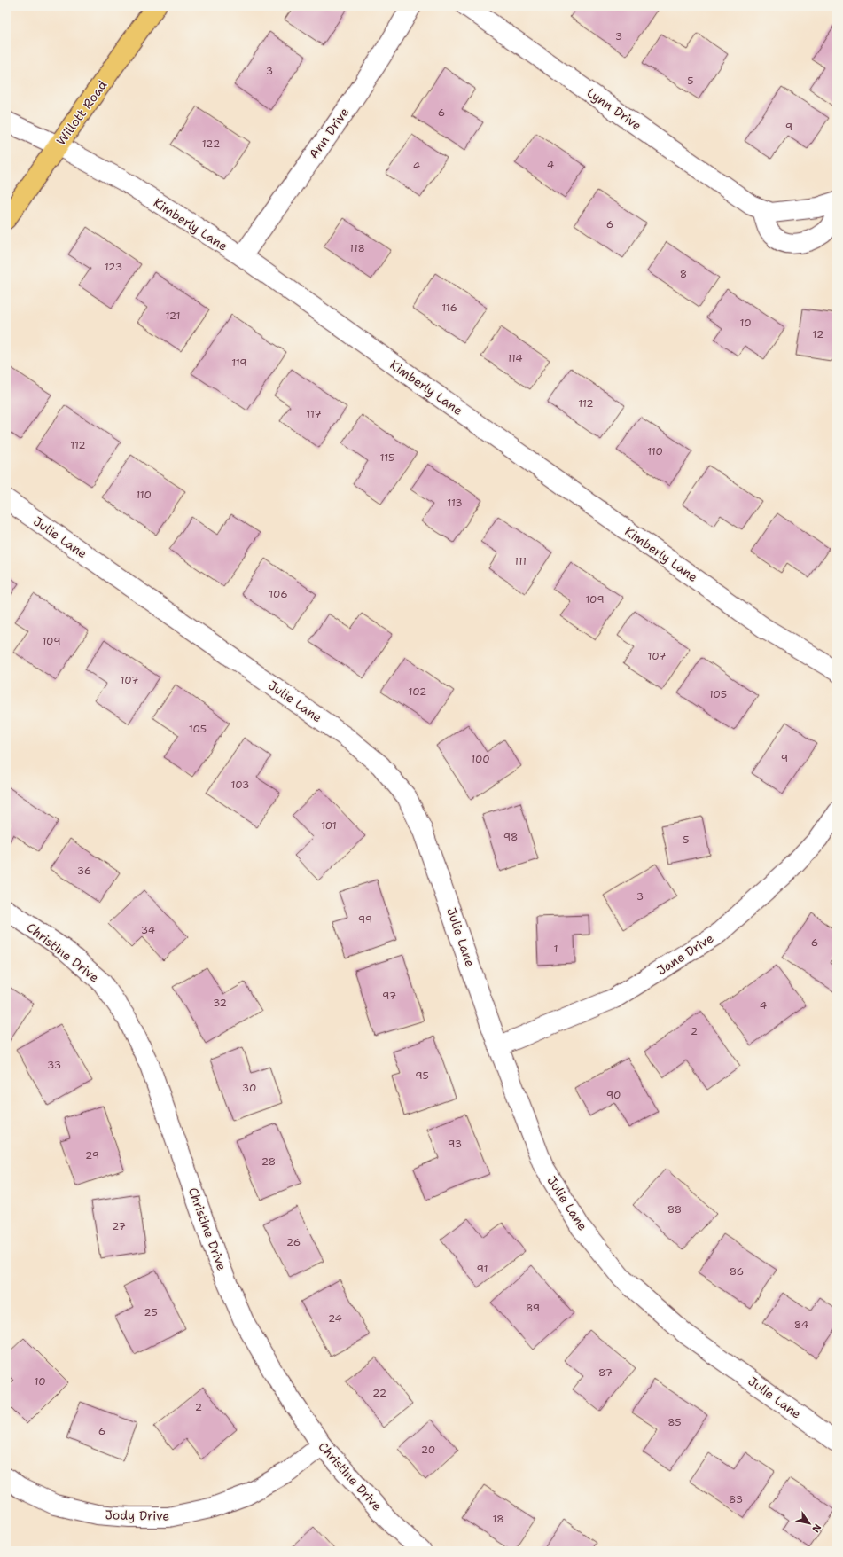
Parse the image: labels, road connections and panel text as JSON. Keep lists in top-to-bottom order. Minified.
{"streets":{"main road":["Willott Road"],"street":["Lynn Drive","Ann Drive","Kimberly Lane","Julie Lane","Christine Drive","Jane Drive","Jody Drive"]},"crossings":[["Willott Road","Kimberly Lane"],["Ann Drive","Kimberly Lane"],["Julie Lane","Jane Drive"],["Christine Drive","Jody Drive"]],"house_numbers":["3","3","5","6","9","122","4","4","6","118","123","8","116","121","10","12","114","119","112","117","112","110","115","110","113","111","106","109","109","107","107","102","105","105","9","100","103","101","98","5","36","3","99","34","6","1","97","32","4","2","33","95","30","90","93","29","28","88","27","26","91","86","89","25","24","84","87","10","22","2","85","6","20","83","18"],"north":"bottom right"}
